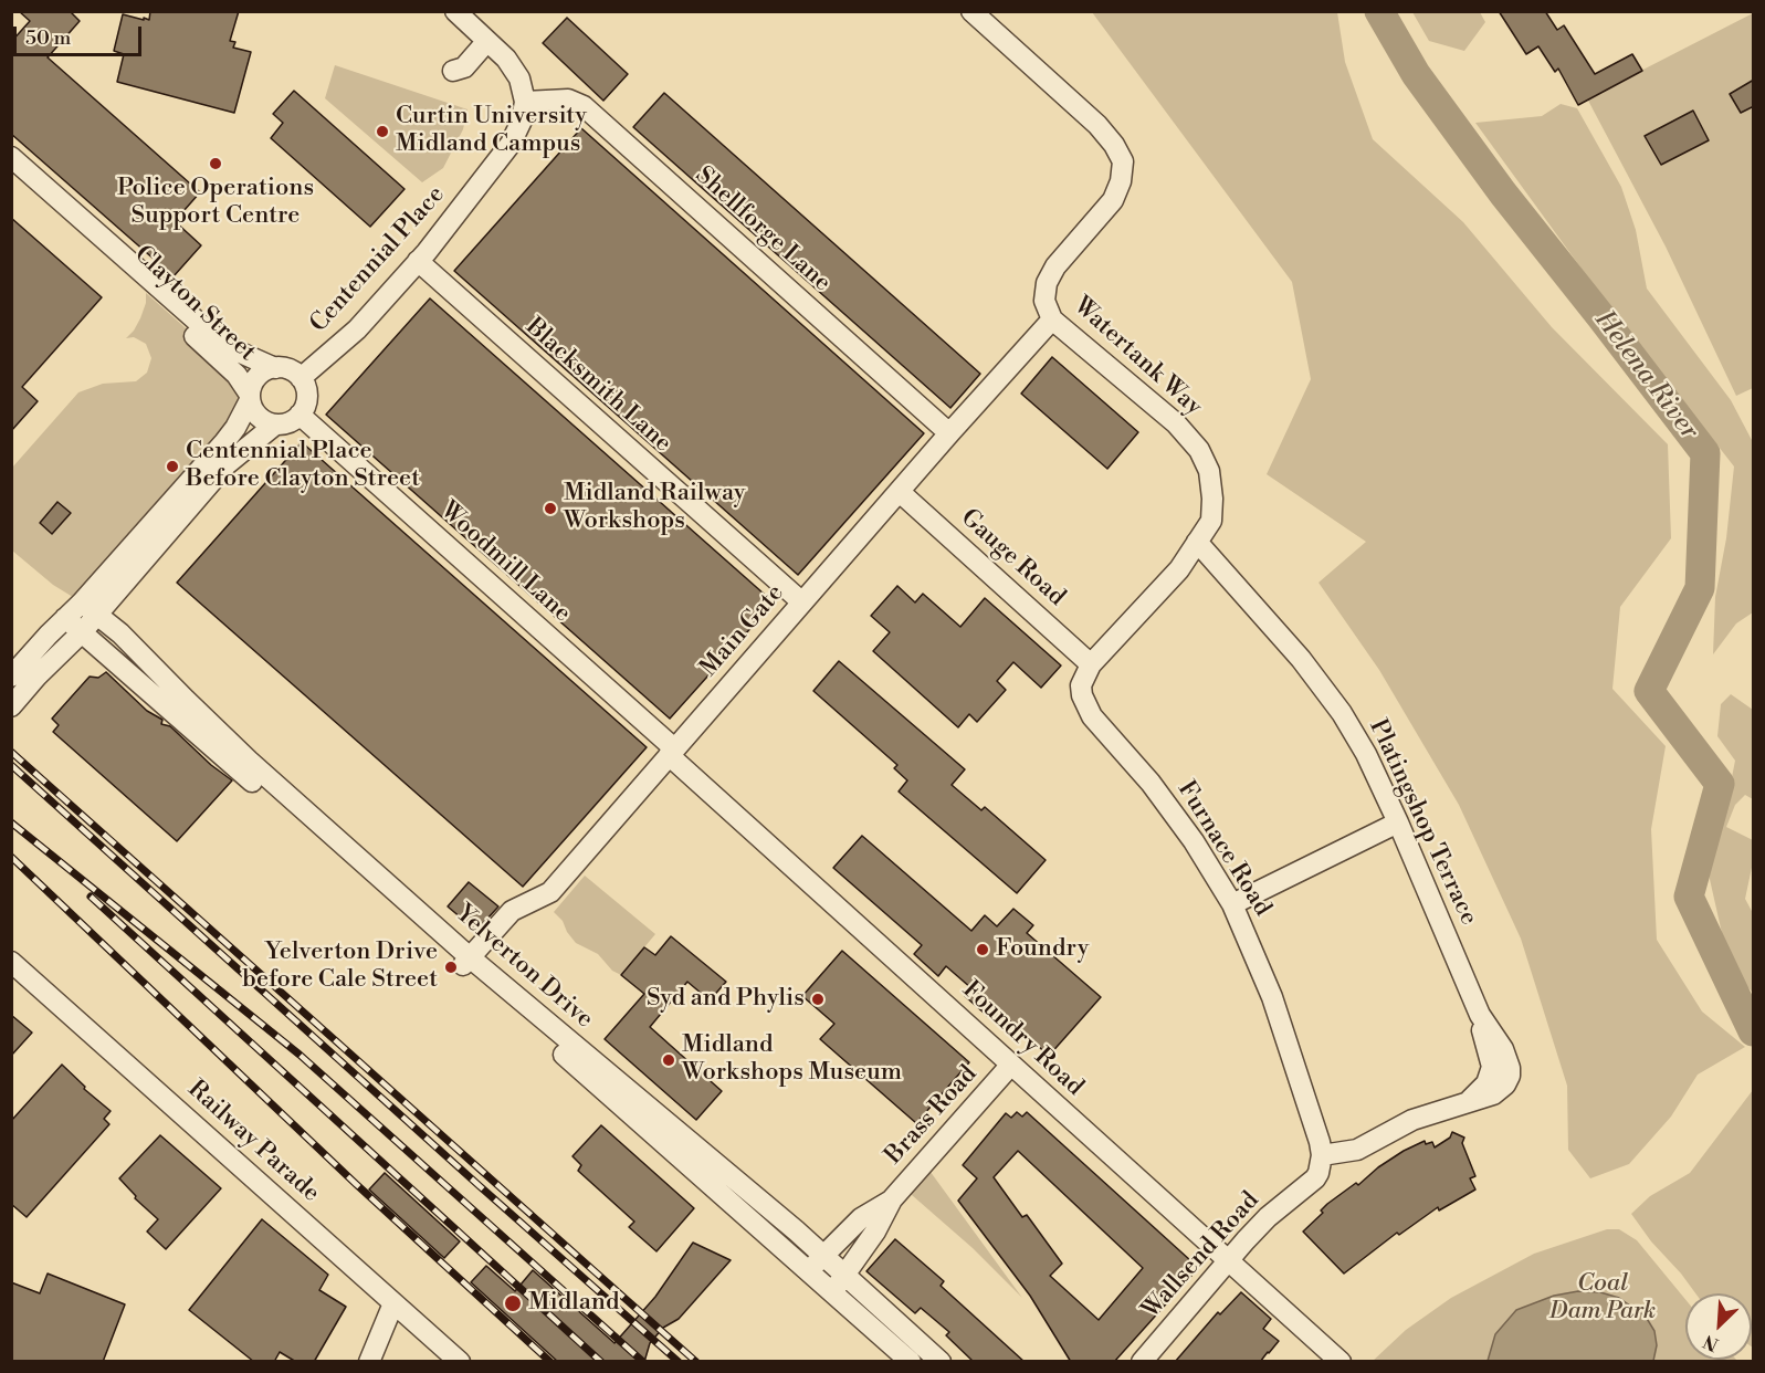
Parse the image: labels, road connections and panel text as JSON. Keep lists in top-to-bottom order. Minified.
{"streets":{"street":["Shellforge Lane","Centennial Place","Clayton Street","Watertank Way","Blacksmith Lane","Gauge Road","Woodmill Lane","Main Gate","Platingshop Terrace","Furnace Road","Yelverton Drive","Foundry Road","Brass Road","Railway Parade","Wallsend Road"]},"crossings":[["Shellforge Lane","Centennial Place"],["Shellforge Lane","Main Gate"],["Centennial Place","Clayton Street"],["Centennial Place","Blacksmith Lane"],["Centennial Place","Woodmill Lane"],["Clayton Street","Woodmill Lane"],["Watertank Way","Gauge Road"],["Watertank Way","Main Gate"],["Watertank Way","Platingshop Terrace"],["Watertank Way","Furnace Road"],["Blacksmith Lane","Main Gate"],["Gauge Road","Main Gate"],["Gauge Road","Furnace Road"],["Woodmill Lane","Main Gate"],["Woodmill Lane","Foundry Road"],["Main Gate","Yelverton Drive"],["Main Gate","Foundry Road"],["Platingshop Terrace","Furnace Road"],["Platingshop Terrace","Wallsend Road"],["Furnace Road","Wallsend Road"],["Yelverton Drive","Brass Road"],["Foundry Road","Brass Road"],["Foundry Road","Wallsend Road"]],"water":["Helena River"],"parks":["Coal Dam Park"],"places":["Curtin University Midland Campus","Police Operations Support Centre","Centennial Place Before Clayton Street","Midland Railway Workshops","Foundry","Yelverton Drive before Cale Street","Syd and Phylis","Midland Workshops Museum","Midland"],"scale_bar":"50 m","north":"bottom left"}
